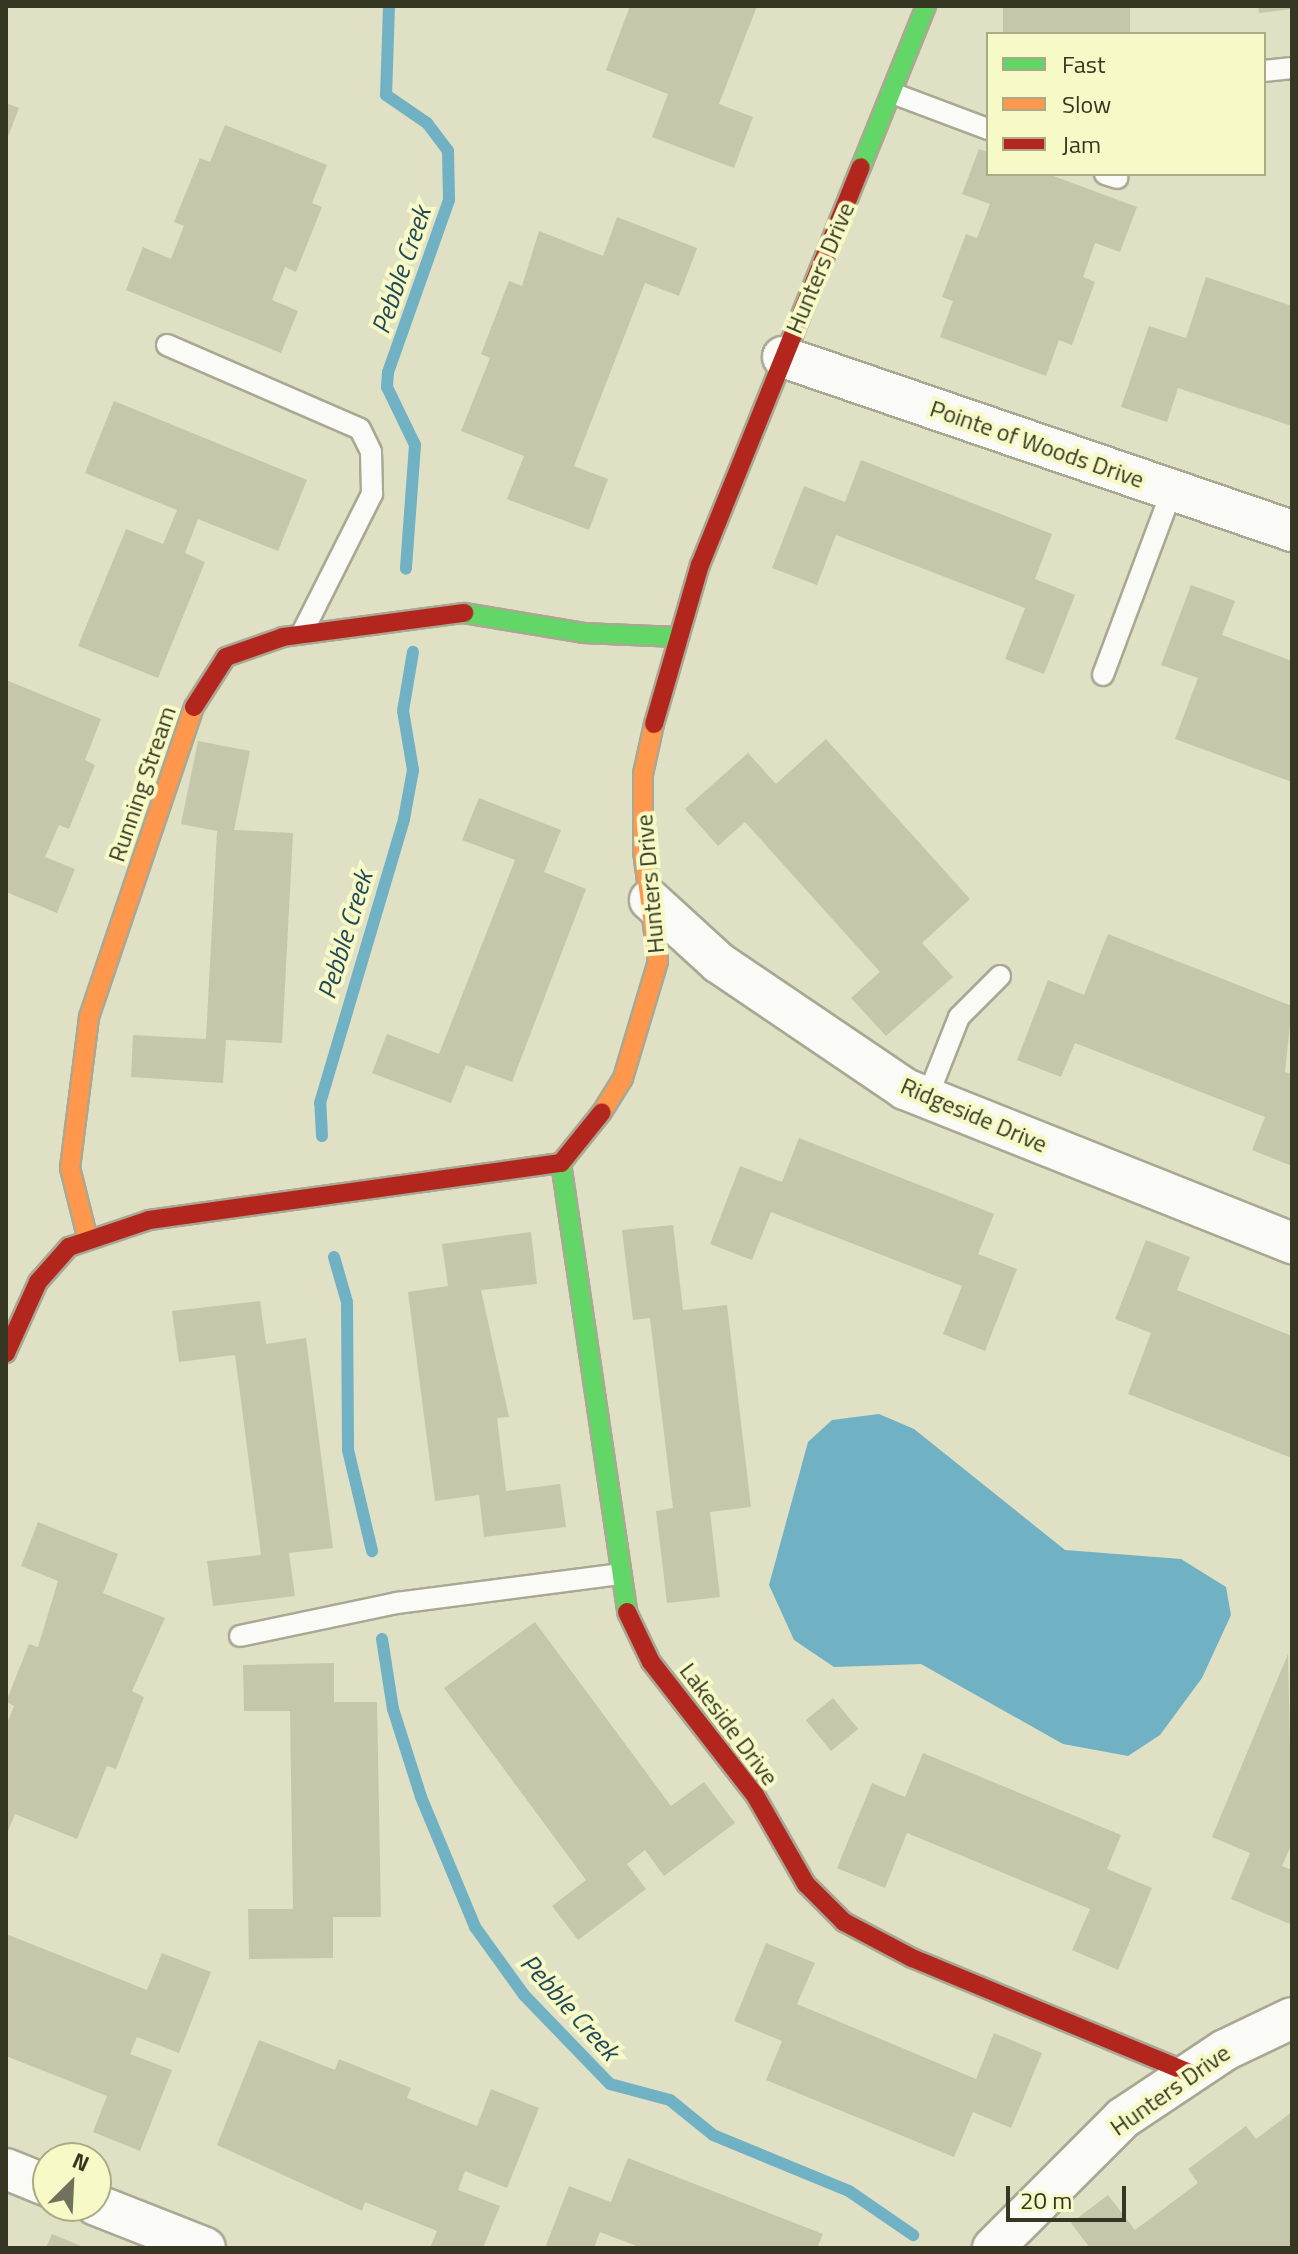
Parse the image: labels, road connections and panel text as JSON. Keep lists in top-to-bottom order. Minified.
{"streets":{"street":["Hunters Drive","Pointe of Woods Drive","Running Stream","Ridgeside Drive","Lakeside Drive"]},"crossings":[["Hunters Drive","Pointe of Woods Drive"],["Hunters Drive","Running Stream"],["Hunters Drive","Ridgeside Drive"],["Hunters Drive","Lakeside Drive"]],"water":["Pebble Creek"],"legend":["Fast","Slow","Jam"],"scale_bar":"20 m","north":"top right"}
